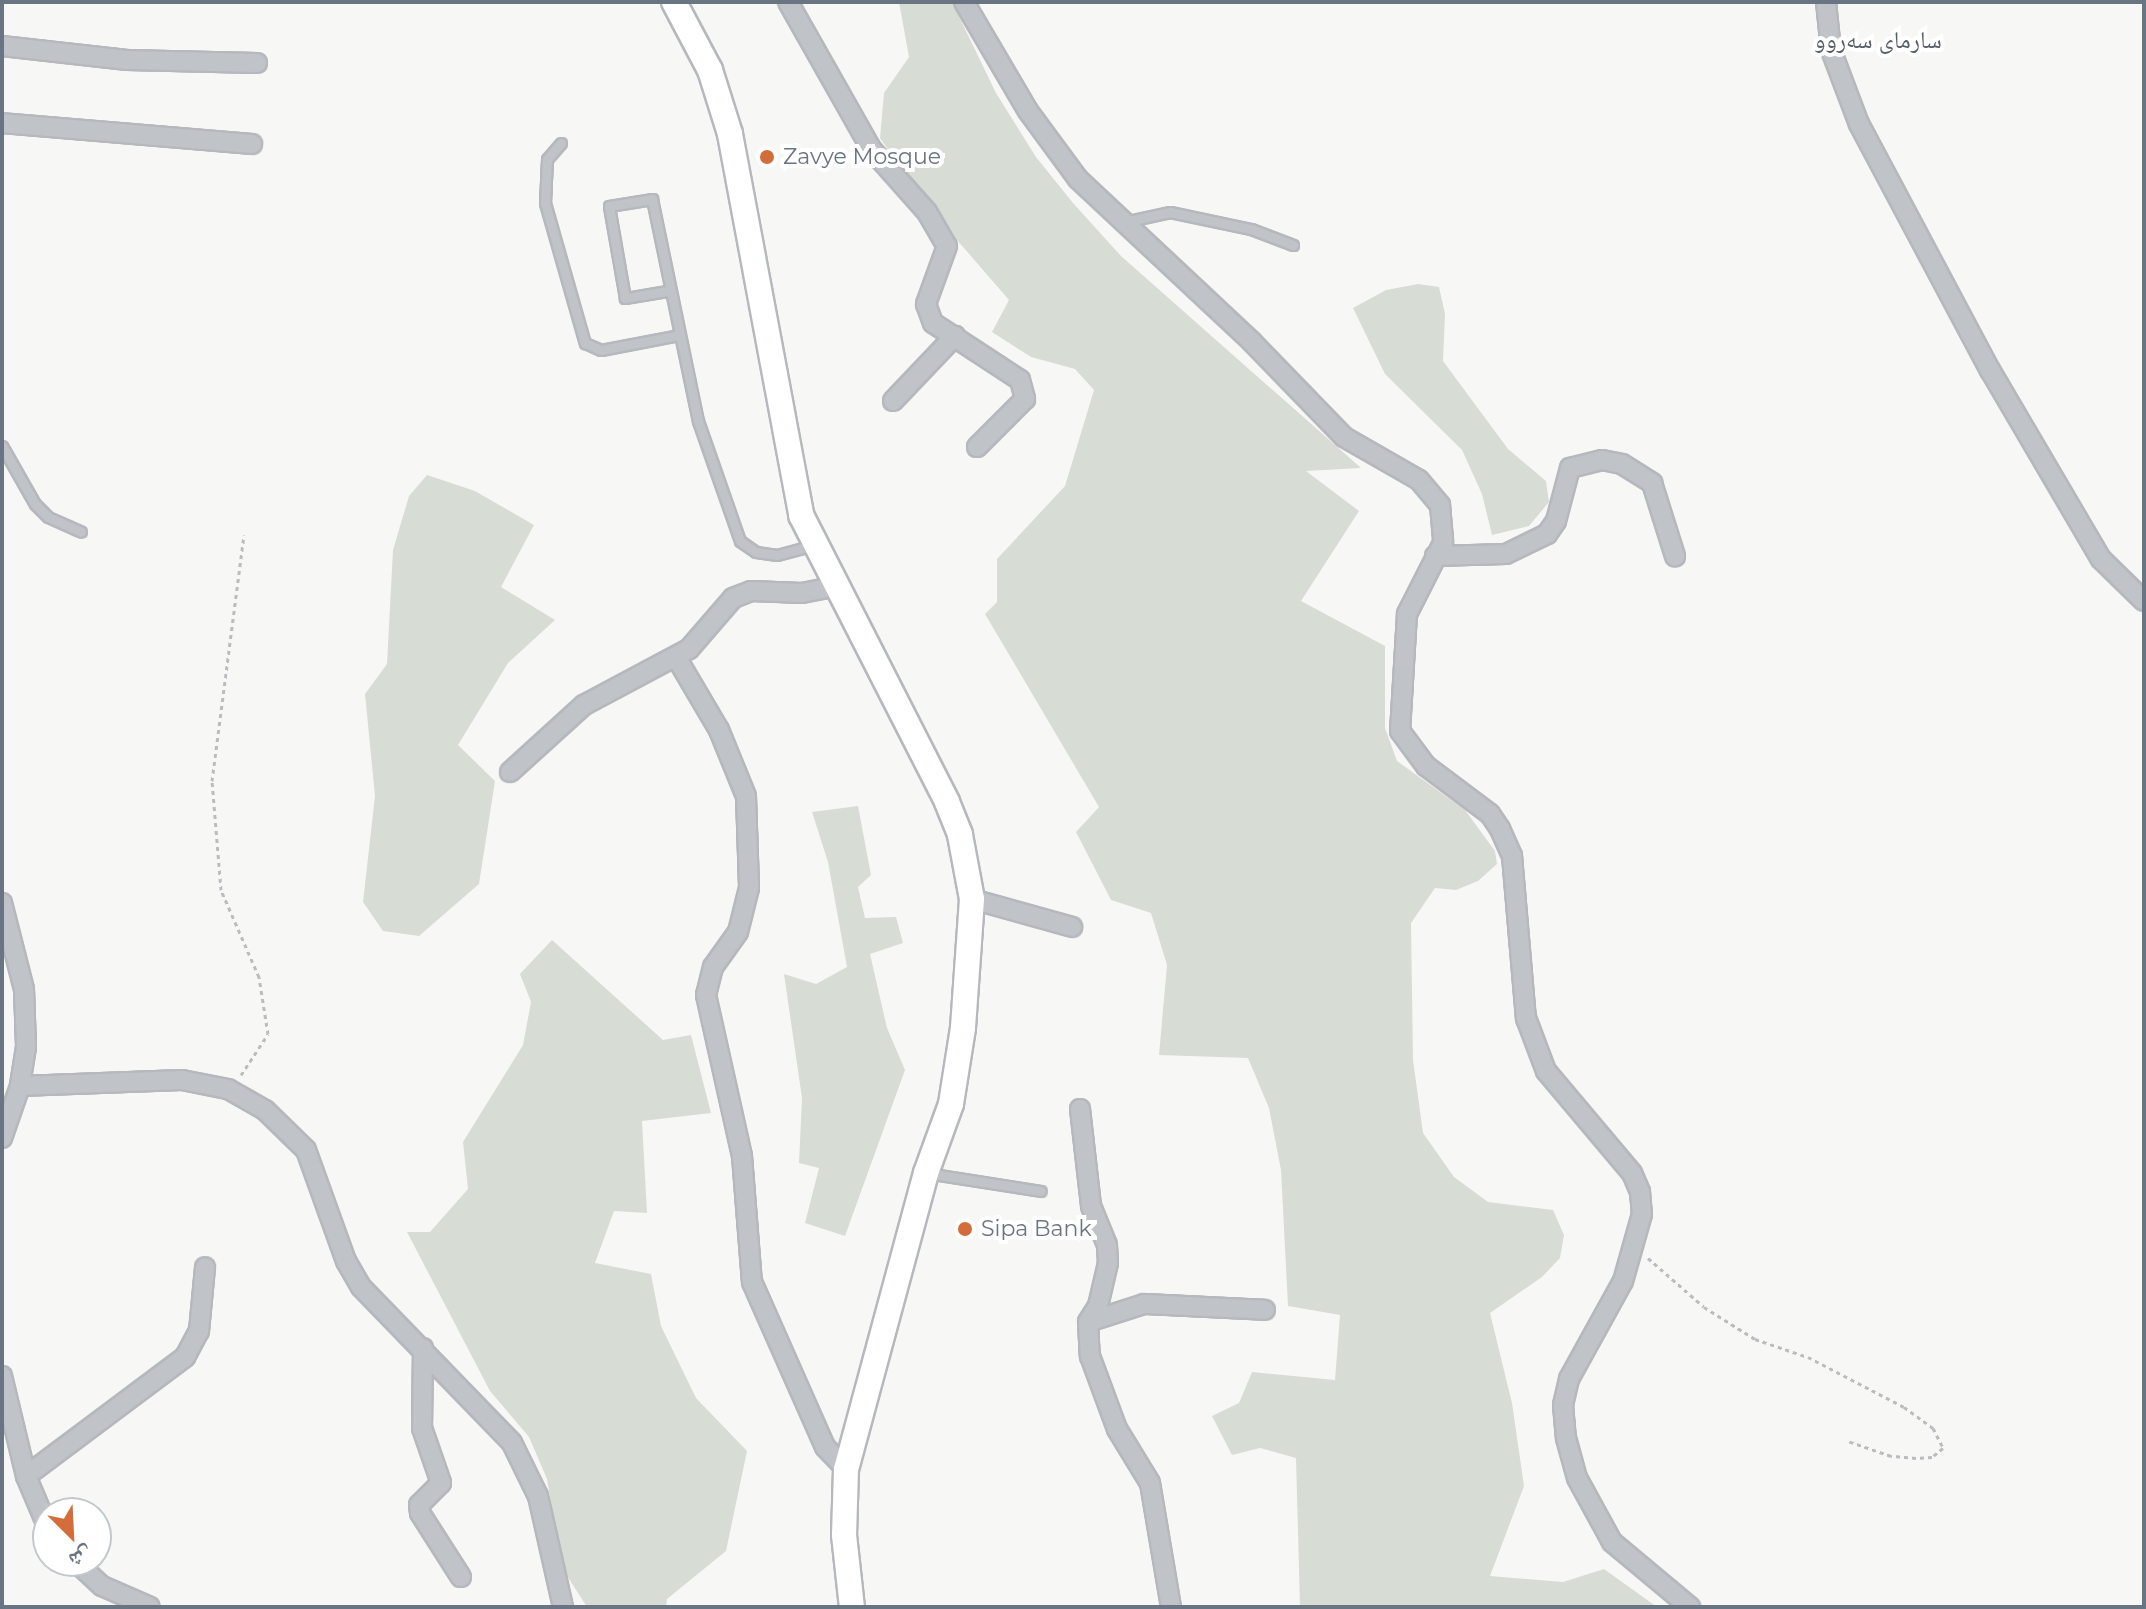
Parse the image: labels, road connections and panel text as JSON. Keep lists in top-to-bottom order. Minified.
{"districts":["سارمای سەروو"],"places":["Zavye Mosque","Sipa Bank"],"north":"bottom right"}
